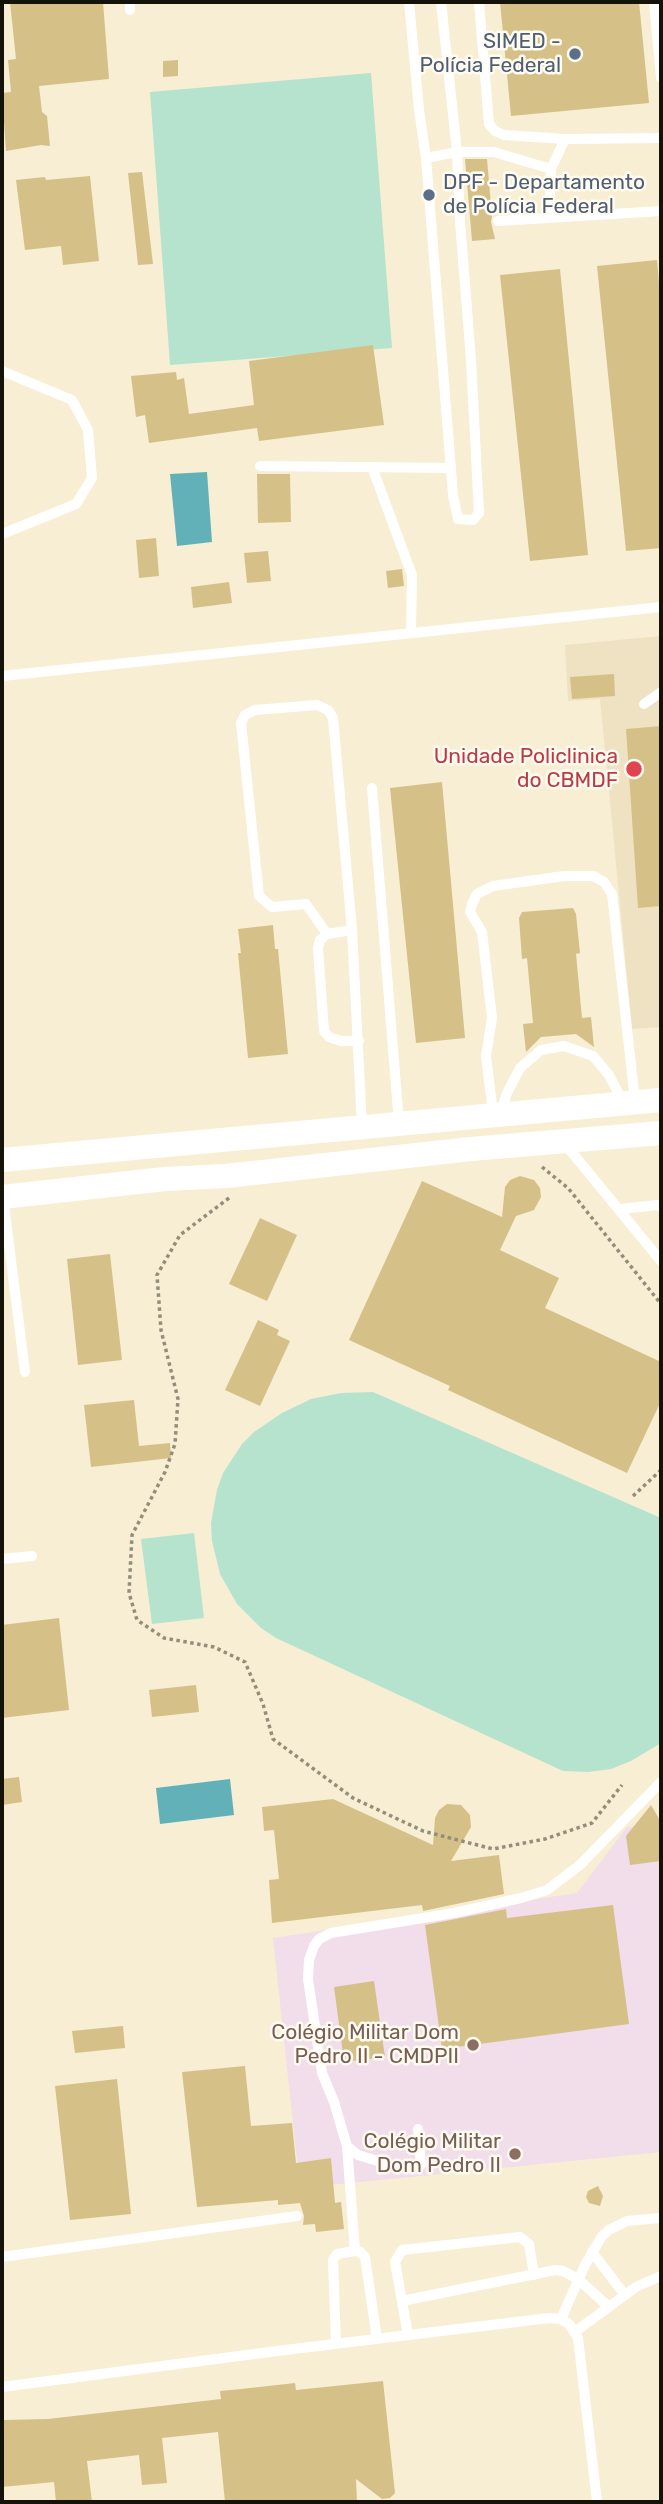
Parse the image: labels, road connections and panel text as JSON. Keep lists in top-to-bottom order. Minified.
{"places":["SIMED - Polícia Federal","DPF - Departamento de Polícia Federal","Unidade Policlinica do CBMDF","Colégio Militar Dom Pedro II - CMDPII","Colégio Militar Dom Pedro II"]}
